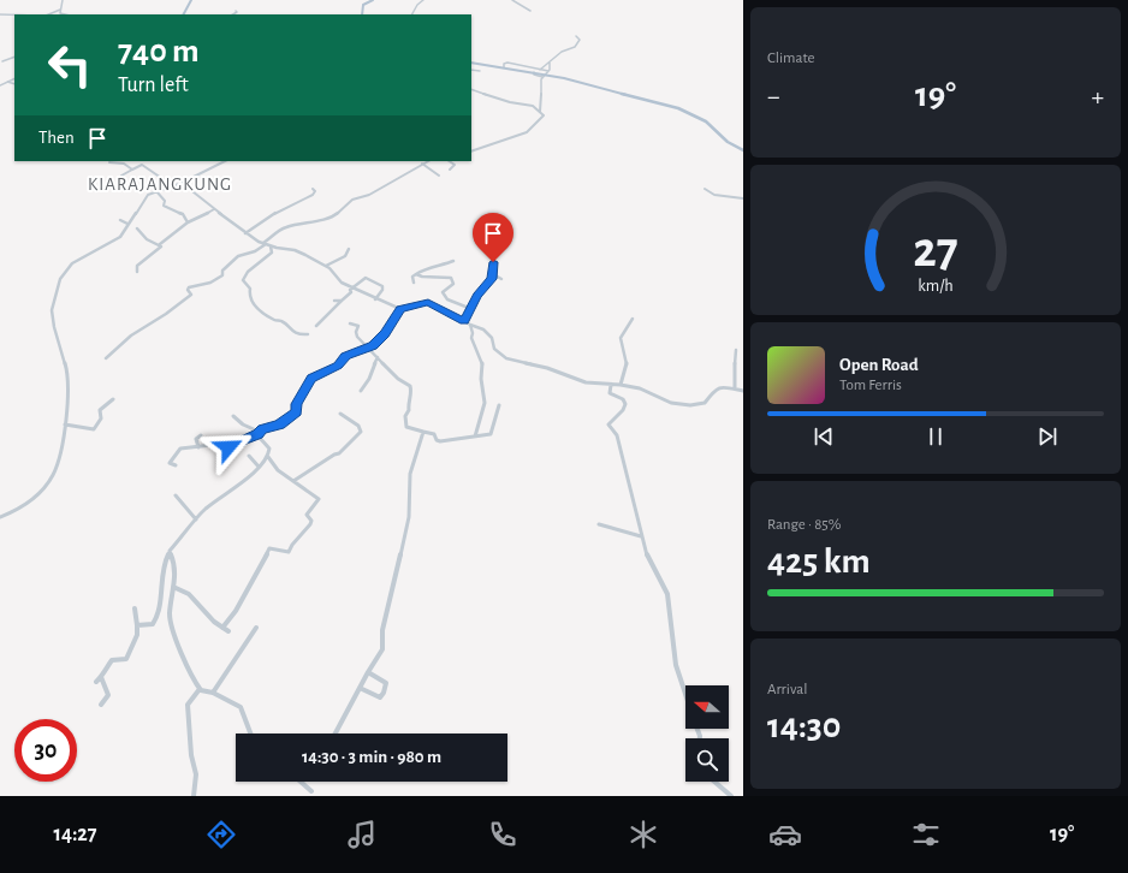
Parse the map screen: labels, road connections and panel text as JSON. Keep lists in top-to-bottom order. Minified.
{"districts":["KIARAJANGKUNG"],"north":"left","page":{"tile":["Climate",["Range · 85%","425 km"],["Arrival","14:30"]],"turn":["740 m","Turn left"],"heat":["−","19°","+"],"then":"Then","song":["Open Road","Tom Ferris"],"limit":"30","trip":"14:30 · 3 min · 980 m","tabs":["14:27","19°"],"gauge":["27","km/h"]}}
